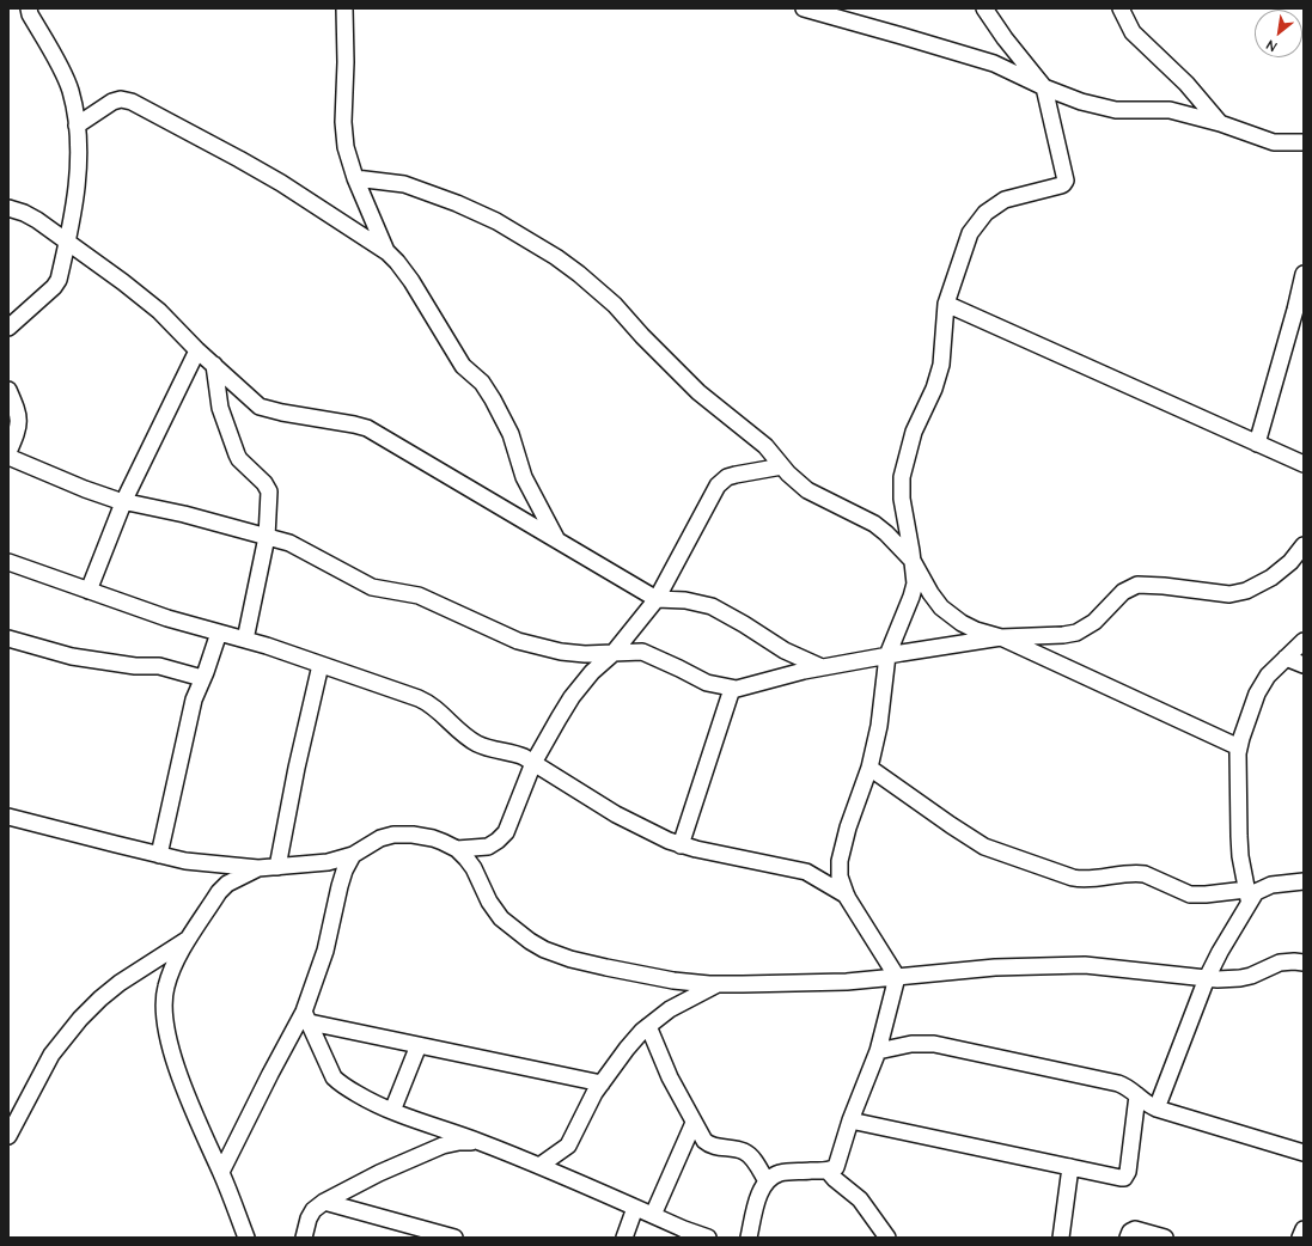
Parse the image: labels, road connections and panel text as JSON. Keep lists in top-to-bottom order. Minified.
{"north":"bottom left"}
